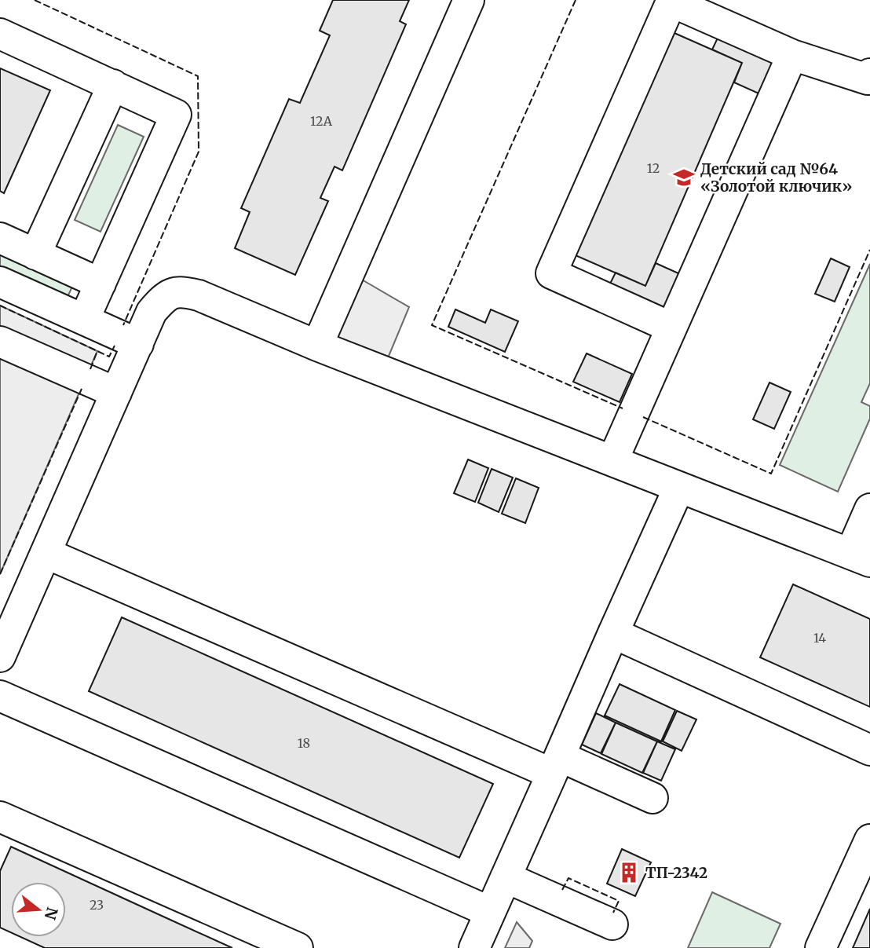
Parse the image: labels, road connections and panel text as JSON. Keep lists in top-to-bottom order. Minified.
{"places":{"school or university":["Детский сад №64 «Золотой ключик»"],"building":["ТП-2342"]},"house_numbers":["12А","12","14","18","23"],"north":"right"}
